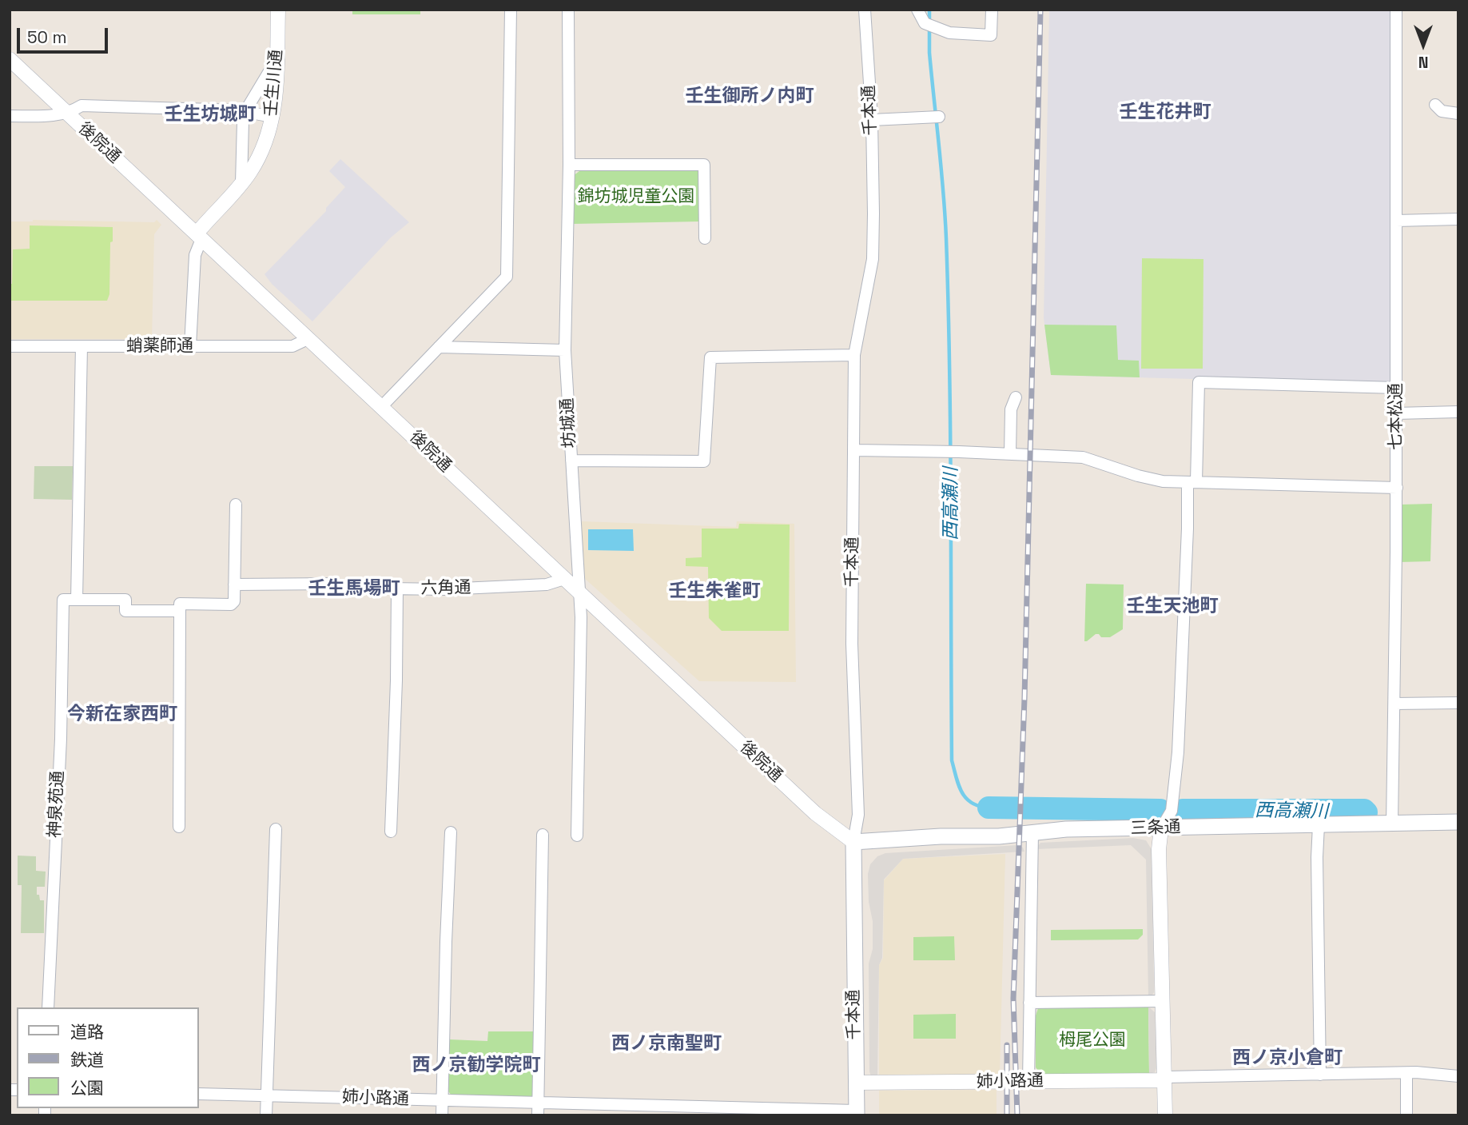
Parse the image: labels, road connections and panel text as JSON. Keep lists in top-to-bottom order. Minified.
{"streets":{"main road":["千本通","三条通"],"street":["壬生川通","後院通","蛸薬師通","七本松通","坊城通","六角通","神泉苑通","姉小路通"]},"crossings":[["壬生川通","後院通"],["千本通","後院通"],["千本通","三条通"],["千本通","姉小路通"],["後院通","蛸薬師通"],["後院通","坊城通"],["後院通","六角通"],["後院通","三条通"],["七本松通","三条通"]],"districts":["壬生御所ノ内町","壬生花井町","壬生坊城町","壬生馬場町","壬生朱雀町","壬生天池町","今新在家西町","西ノ京南聖町","西ノ京小倉町","西ノ京勧学院町"],"water":["西高瀬川"],"parks":["錦坊城児童公園","栂尾公園"],"legend":["道路","鉄道","公園"],"scale_bar":"50 m","north":"bottom"}
